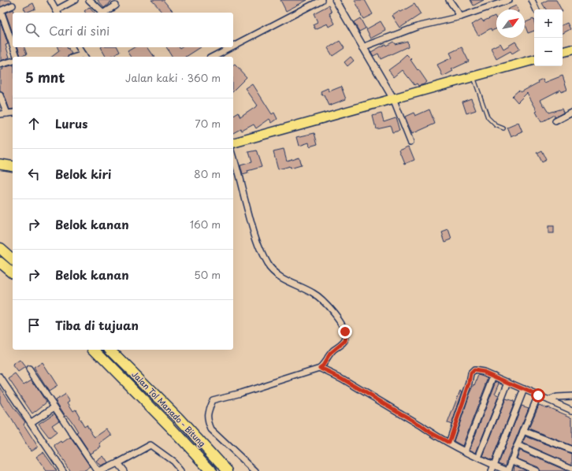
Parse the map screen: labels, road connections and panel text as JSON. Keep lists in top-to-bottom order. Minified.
{"streets":{"highway":["Jalan Tol Manado - Bitung"]},"north":"top right","page":{"map_buttons":["+","−"],"search":"Cari di sini","heading":["5 mnt","Jalan kaki · 360 m"],"list":[["Lurus","70 m"],["Belok kiri","80 m"],["Belok kanan","160 m"],["Belok kanan","50 m"],"Tiba di tujuan"]}}
